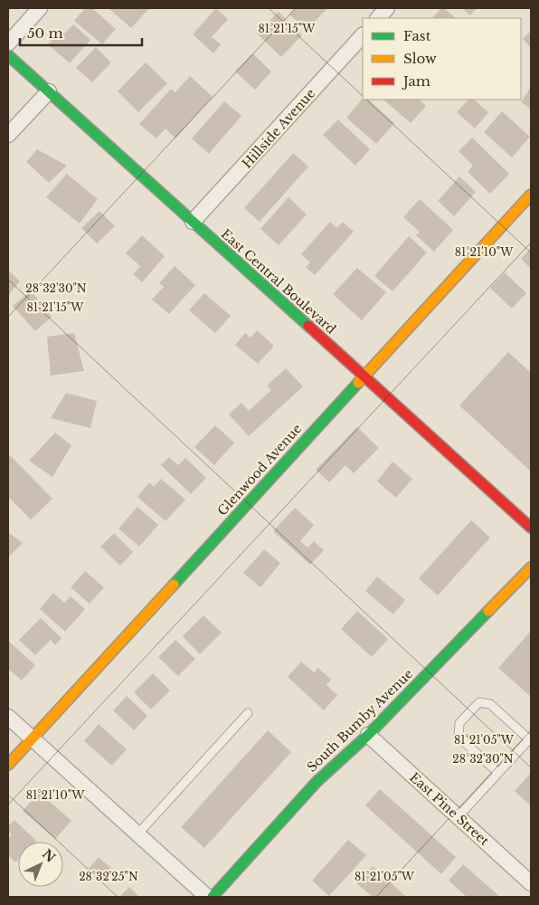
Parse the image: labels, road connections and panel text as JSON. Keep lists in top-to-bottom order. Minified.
{"streets":{"street":["Hillside Avenue","East Central Boulevard","Glenwood Avenue","South Bumby Avenue","East Pine Street"]},"crossings":[["Hillside Avenue","East Central Boulevard"],["East Central Boulevard","Glenwood Avenue"],["South Bumby Avenue","East Pine Street"]],"legend":["Fast","Slow","Jam"],"scale_bar":"50 m","north":"top right","coordinates":["81°21'15\"W","81°21'10\"W","28°32'30\"N","81°21'05\"W","28°32'25\"N"]}
